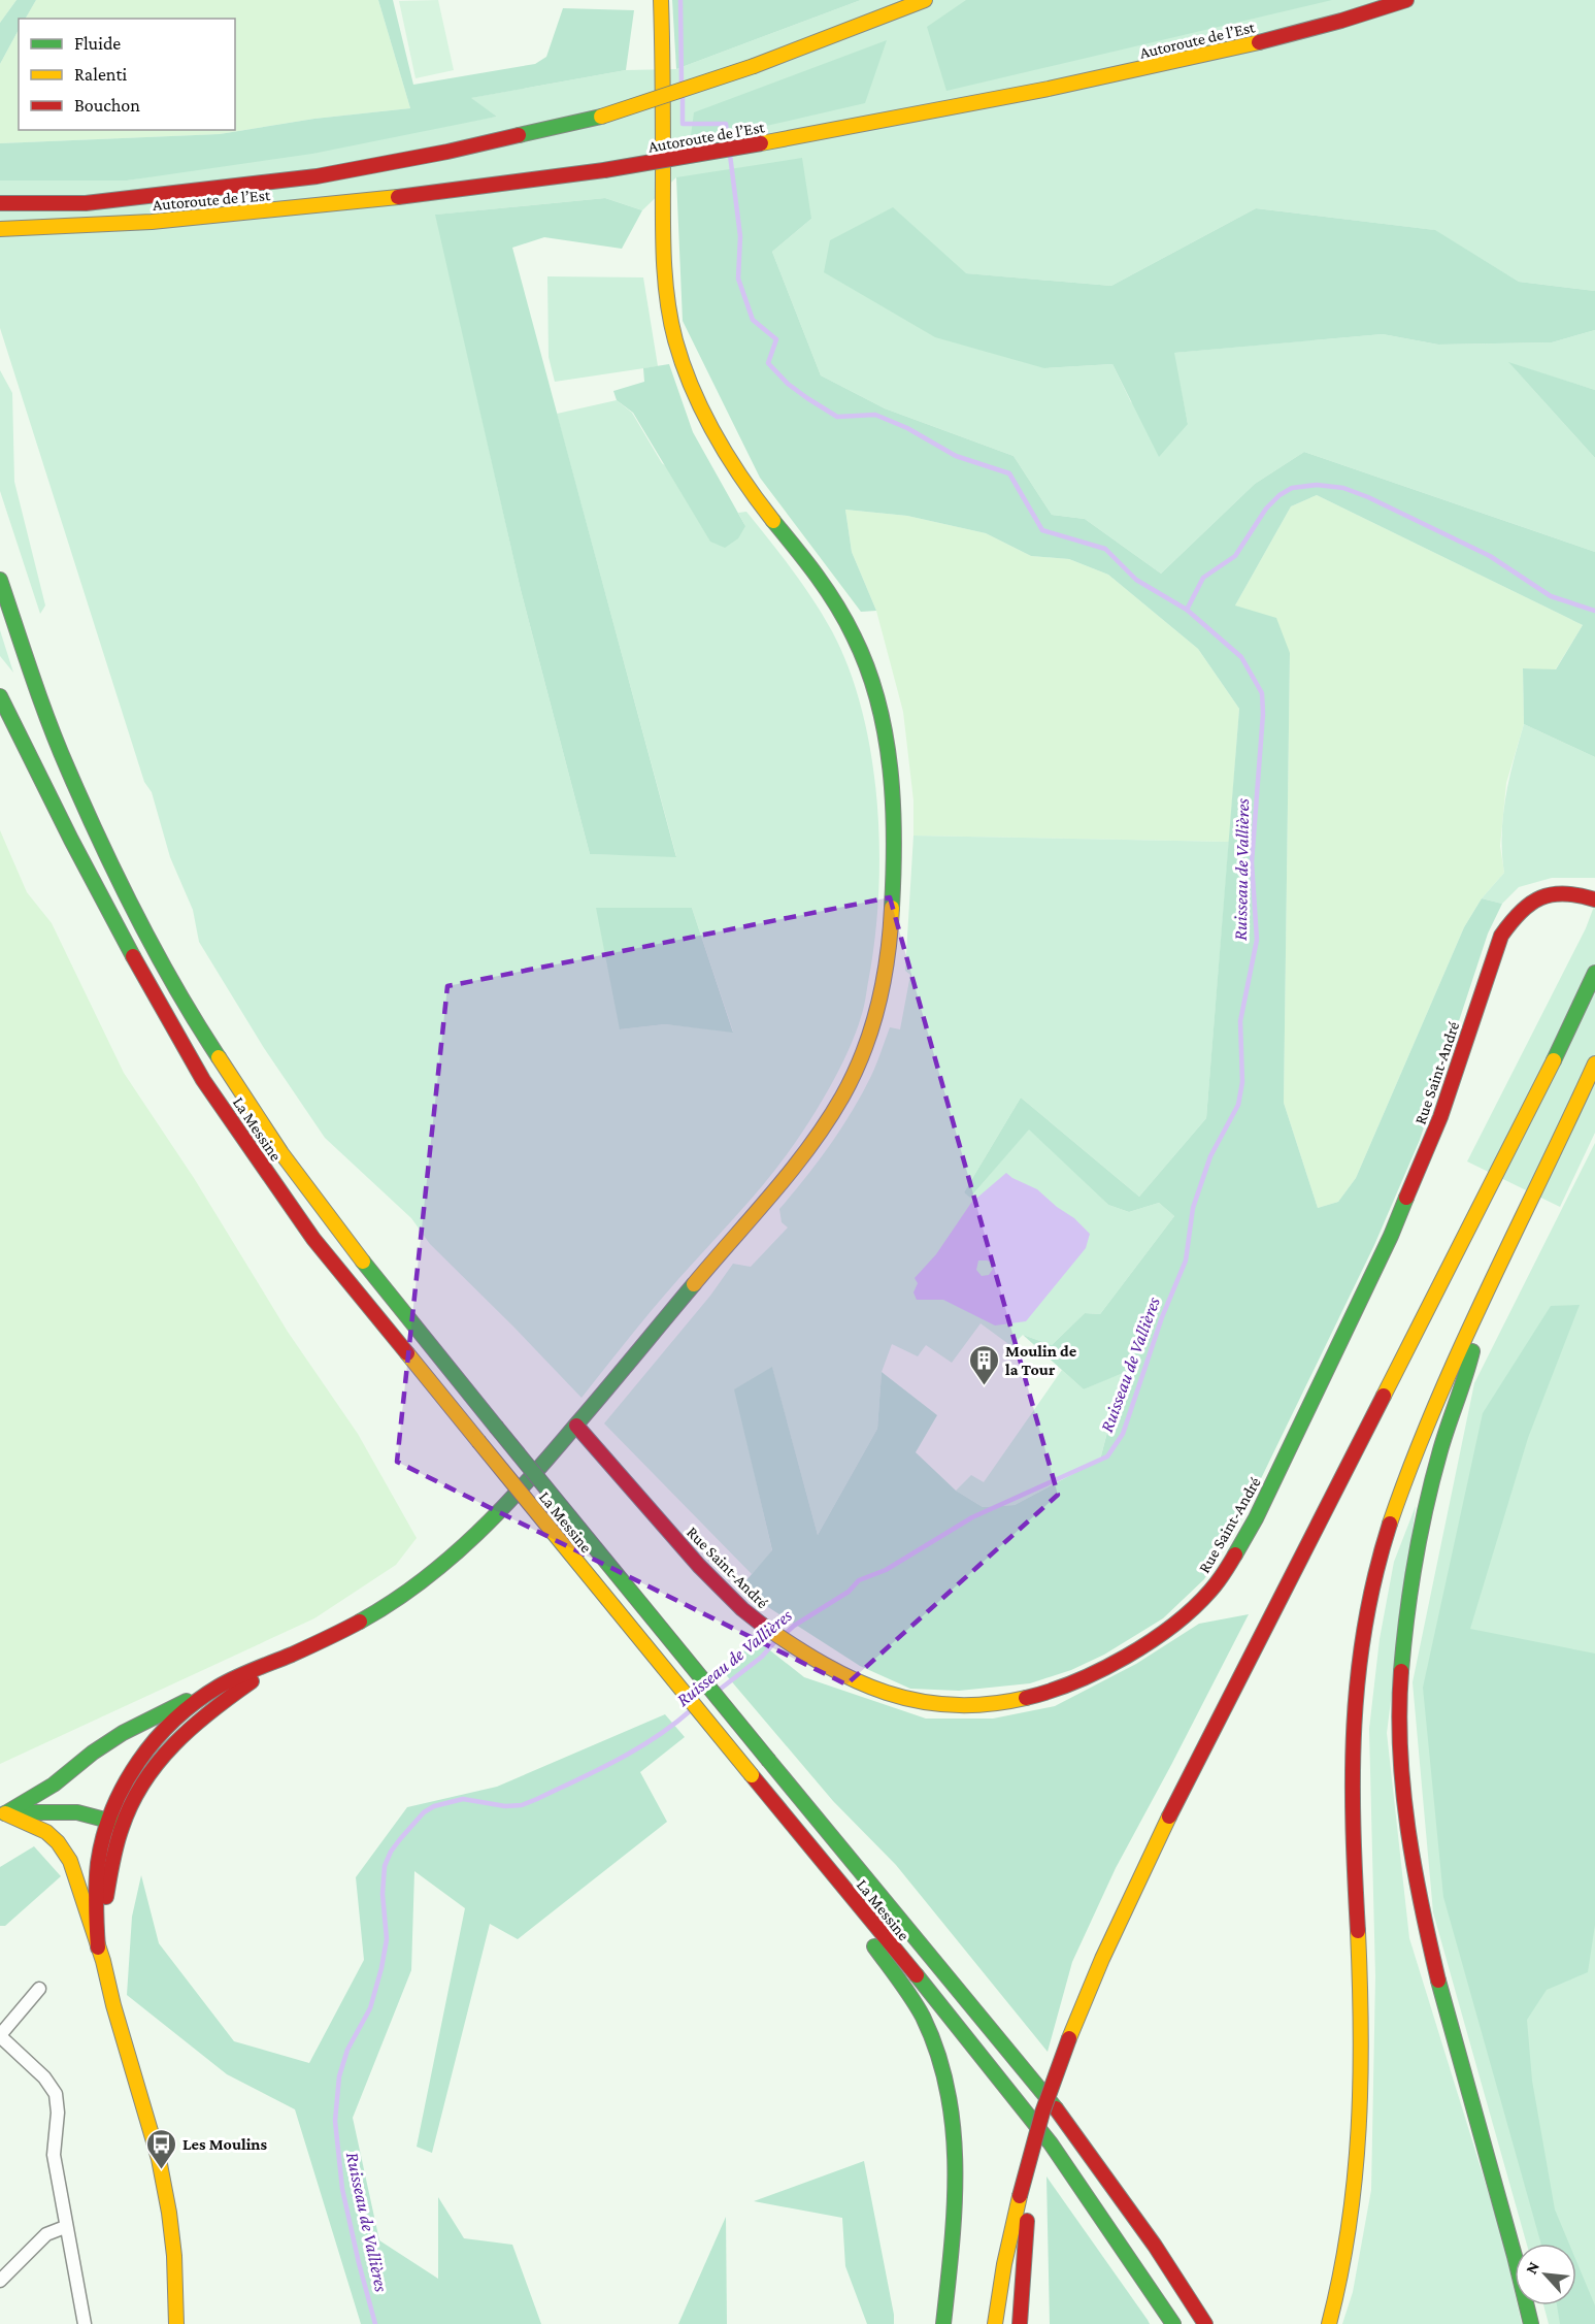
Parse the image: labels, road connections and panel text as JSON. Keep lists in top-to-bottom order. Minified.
{"streets":{"main road":["Autoroute de l’Est","Rue Saint-André","La Messine"]},"water":["Ruisseau de Vallières"],"places":{"building":["Moulin de la Tour"],"bus stop":["Les Moulins"]},"legend":["Fluide","Ralenti","Bouchon"],"north":"top left"}
